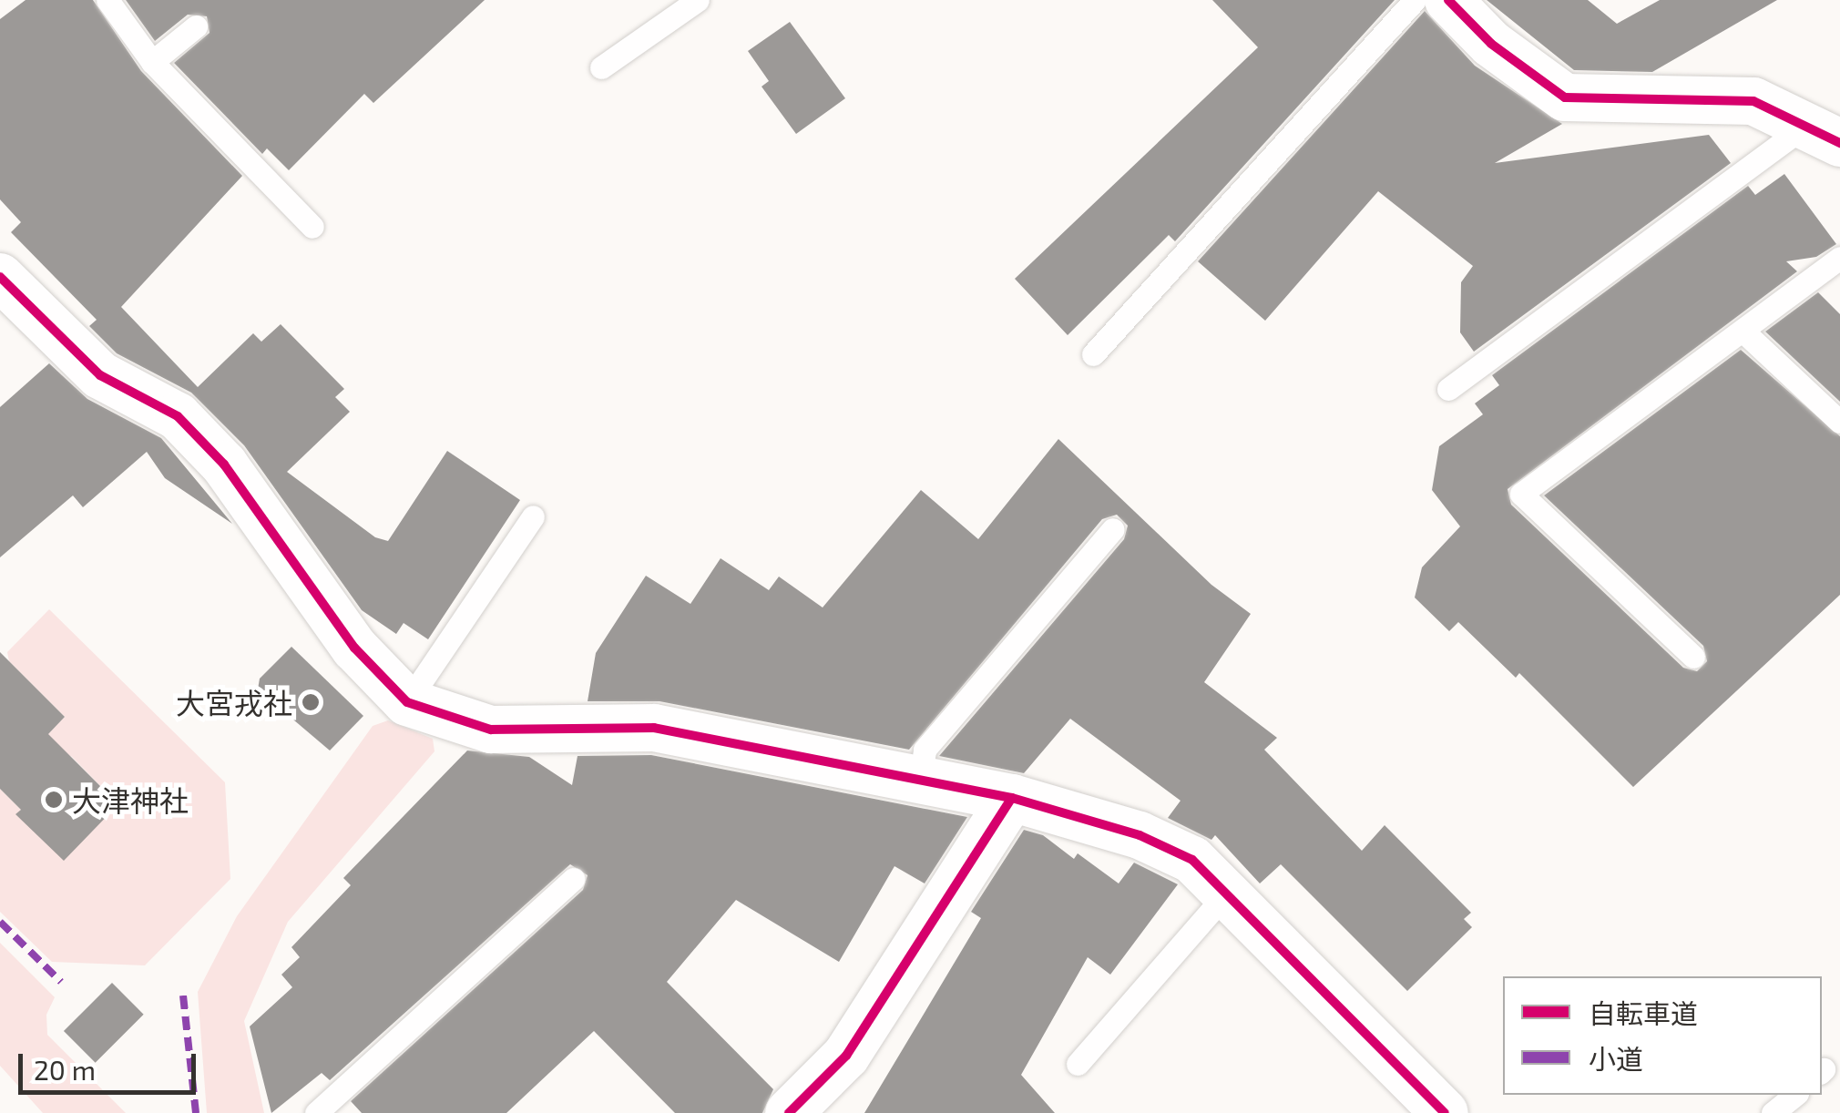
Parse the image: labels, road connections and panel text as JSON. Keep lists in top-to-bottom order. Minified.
{"places":["大宮戎社","大津神社"],"legend":["自転車道","小道"],"scale_bar":"20 m"}
